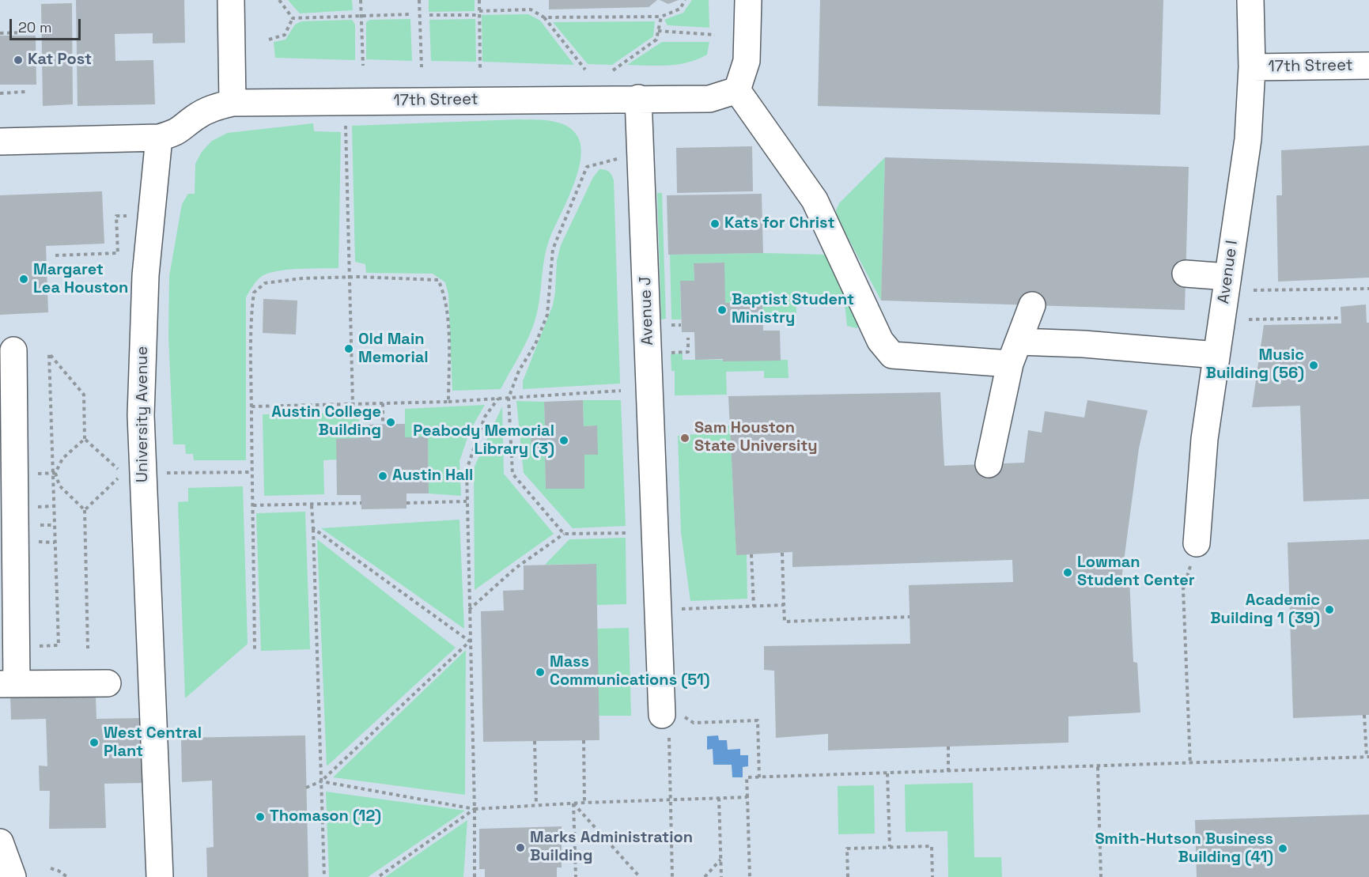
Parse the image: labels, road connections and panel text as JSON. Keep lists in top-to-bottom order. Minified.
{"streets":{"street":["17th Street","Avenue I","Avenue J","University Avenue"]},"crossings":[["17th Street","Avenue I"],["17th Street","Avenue J"]],"places":["Kat Post","Kats for Christ","Margaret Lea Houston","Baptist Student Ministry","Old Main Memorial","Music Building (56)","Austin College Building","Sam Houston State University","Peabody Memorial Library (3)","Austin Hall","Lowman Student Center","Academic Building 1 (39)","Mass Communications (51)","West Central Plant","Thomason (12)","Marks Administration Building","Smith-Hutson Business Building (41)"],"scale_bar":"20 m"}
